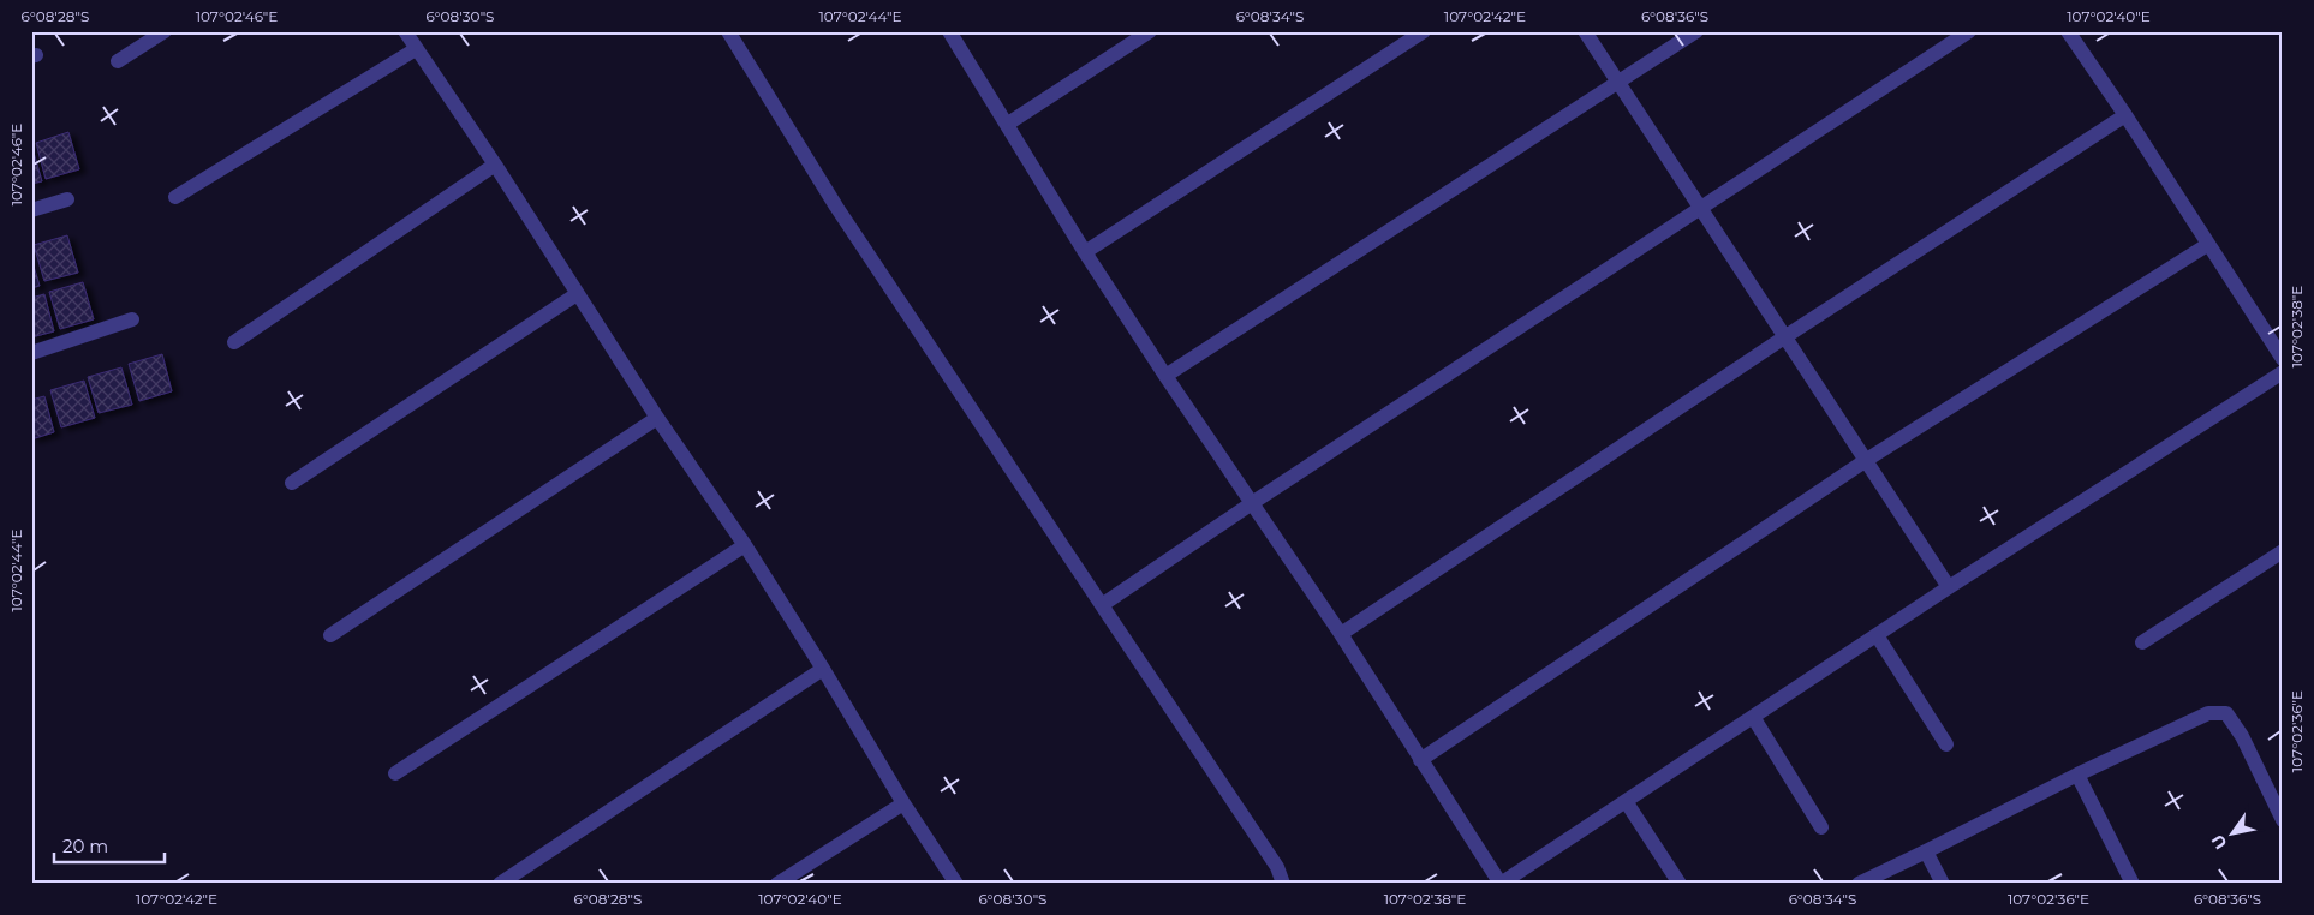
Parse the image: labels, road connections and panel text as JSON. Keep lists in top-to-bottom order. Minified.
{"scale_bar":"20 m","north":"bottom left","coordinates":["6°08'28\"S","107°02'46\"E","6°08'30\"S","107°02'44\"E","6°08'34\"S","107°02'42\"E","6°08'36\"S","107°02'40\"E","107°02'38\"E","107°02'36\"E"]}
